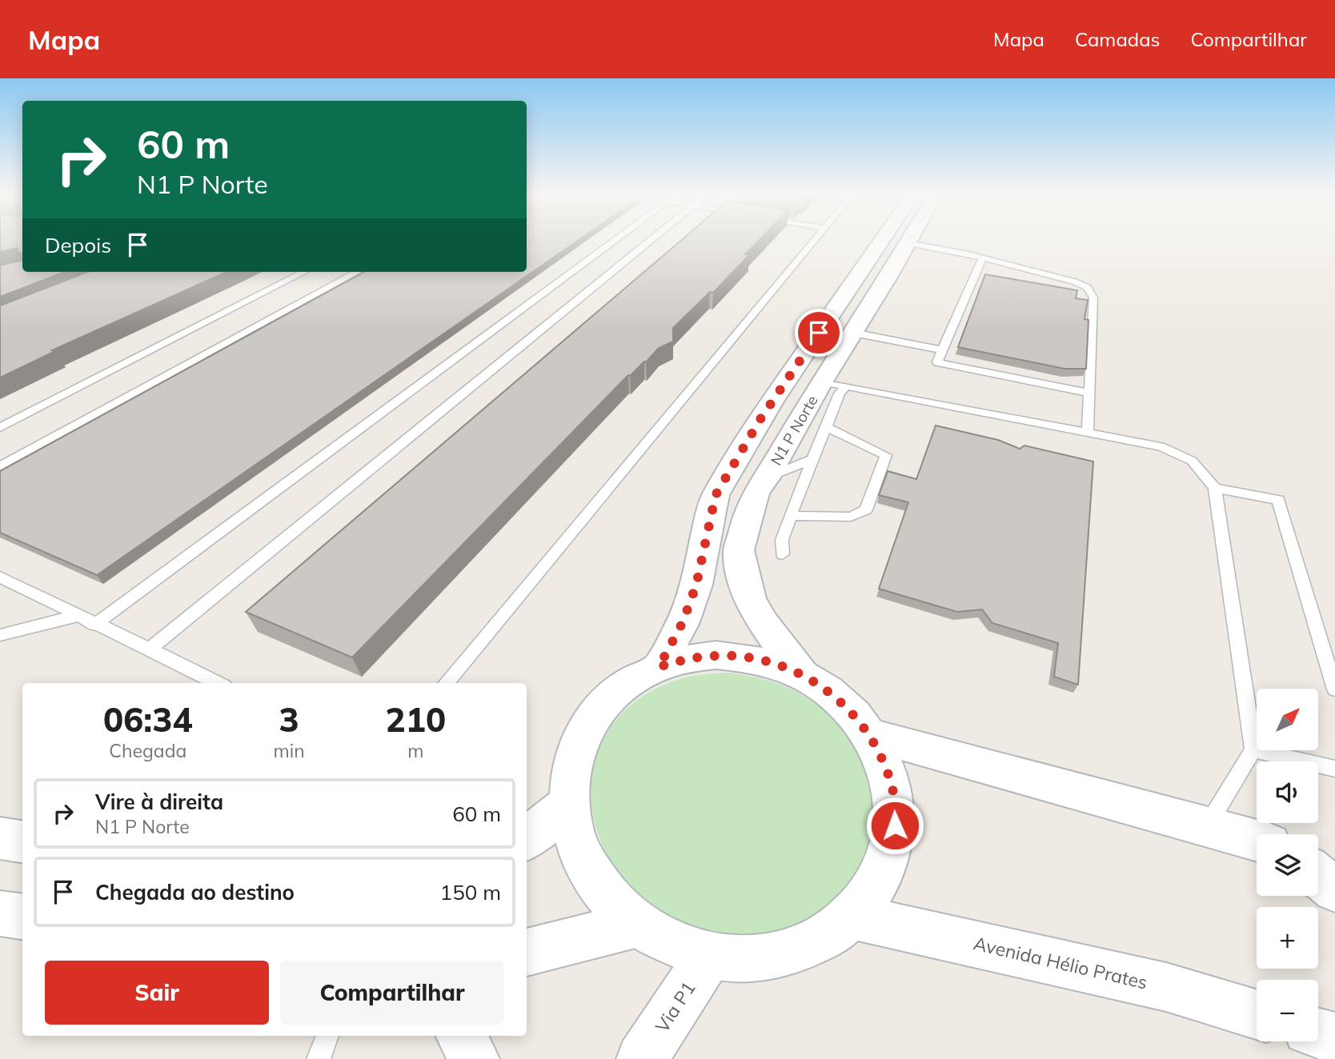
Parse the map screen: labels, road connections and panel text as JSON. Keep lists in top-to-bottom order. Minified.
{"streets":{"main road":["N1 P Norte","Avenida Hélio Prates","Via P1"]},"north":"top right","page":{"header":"Mapa","nav":["Mapa","Camadas","Compartilhar"],"turn":["60 m","N1 P Norte"],"then":"Depois","eta":["06:34","Chegada","3","min","210","m"],"map_buttons":["+","−"],"list":[{"name":"Vire à direita","note":"N1 P Norte","value":"60 m"},{"name":"Chegada ao destino","value":"150 m"}],"buttons":["Sair","Compartilhar"]}}
